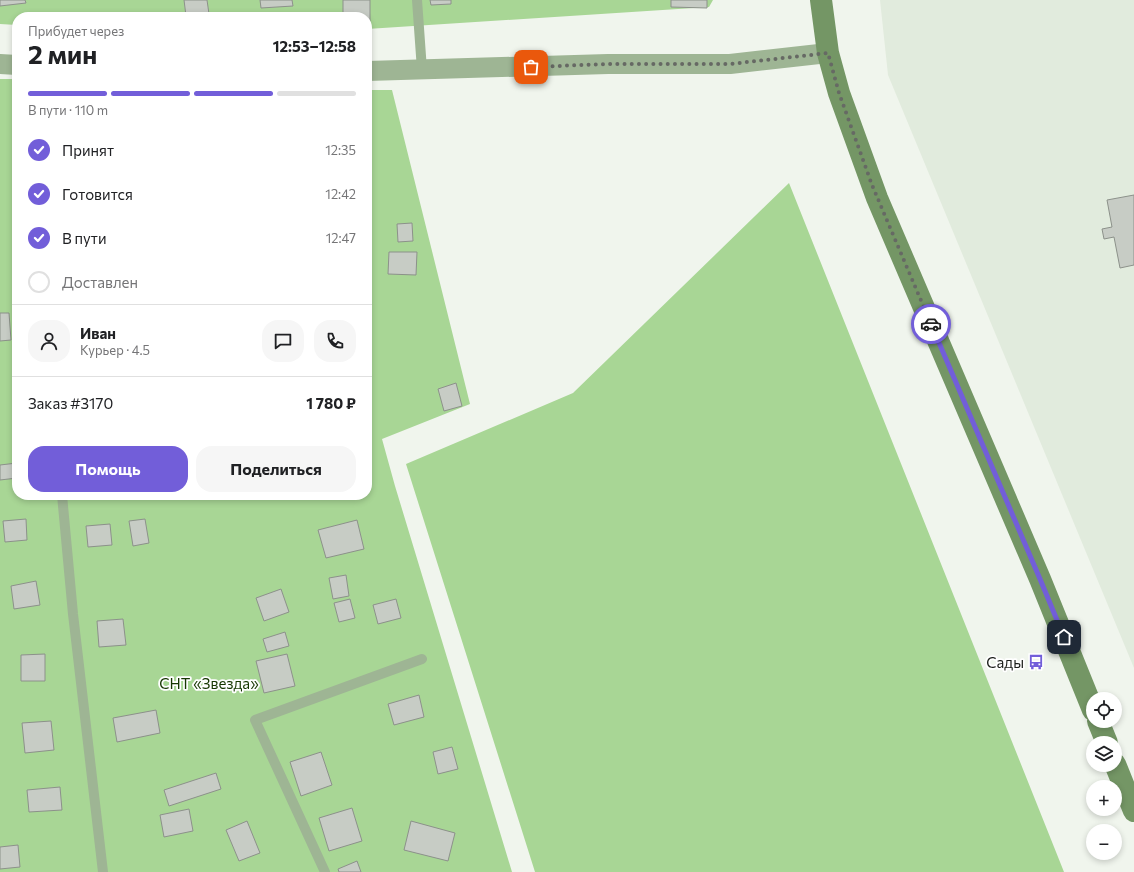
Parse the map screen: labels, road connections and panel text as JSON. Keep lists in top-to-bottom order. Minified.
{"parks":["СНТ «Звезда»"],"places":{"bus stop":["Сады"]},"page":{"heading":["2 мин","Прибудет через","12:53–12:58"],"panel":["Иван","Курьер · 4.5","Заказ #3170","1 780 ₽"],"bar":"В пути · 110 m","list":[["Принят","12:35"],["Готовится","12:42"],["В пути","12:47"],"Доставлен"],"buttons":["Помощь","Поделиться"],"map_buttons":["+","−"]}}
